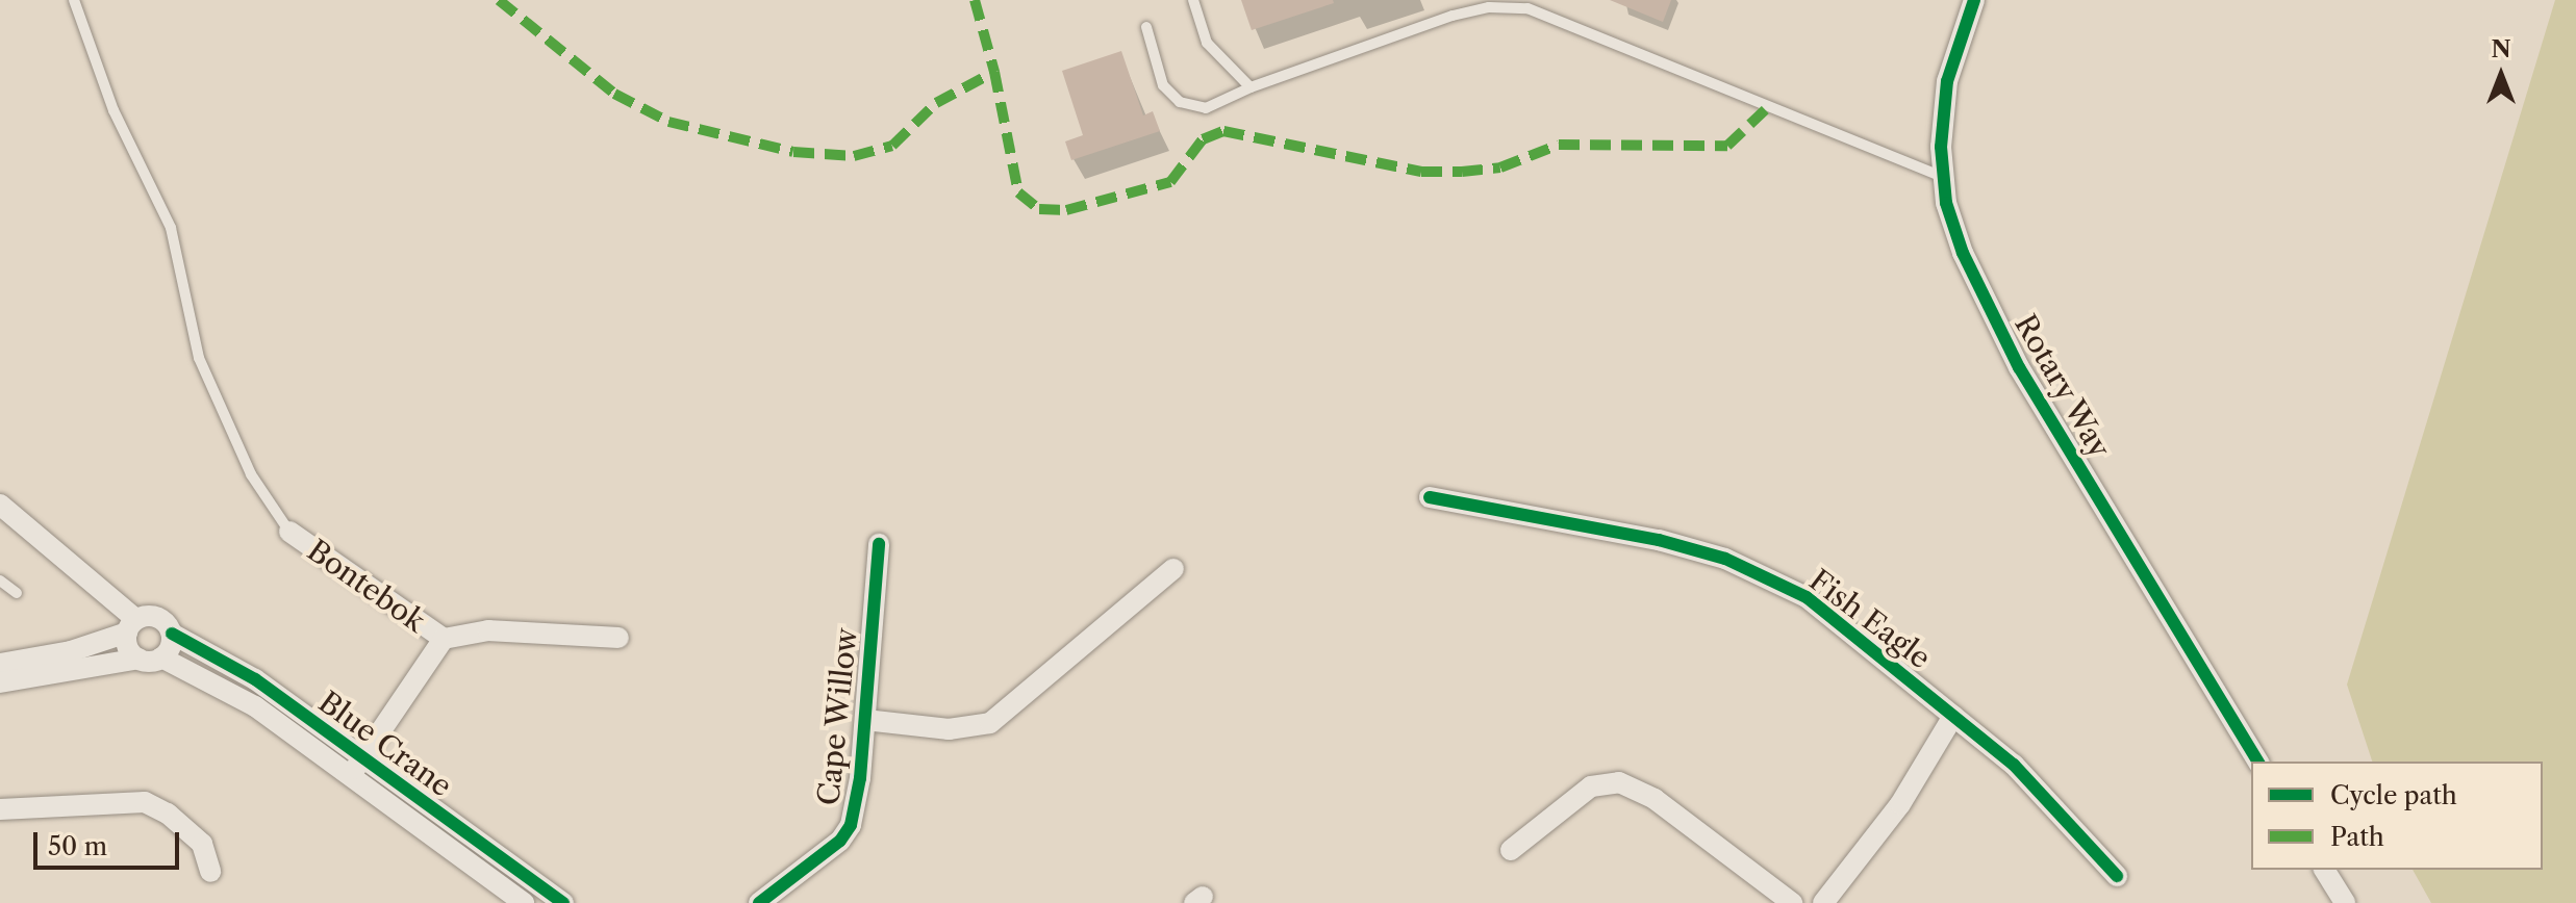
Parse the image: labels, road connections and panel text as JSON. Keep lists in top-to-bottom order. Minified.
{"streets":{"street":["Rotary Way","Bontebok","Fish Eagle","Cape Willow","Blue Crane"]},"crossings":[["Bontebok","Blue Crane"]],"legend":["Cycle path","Path"],"scale_bar":"50 m","north":"top"}
